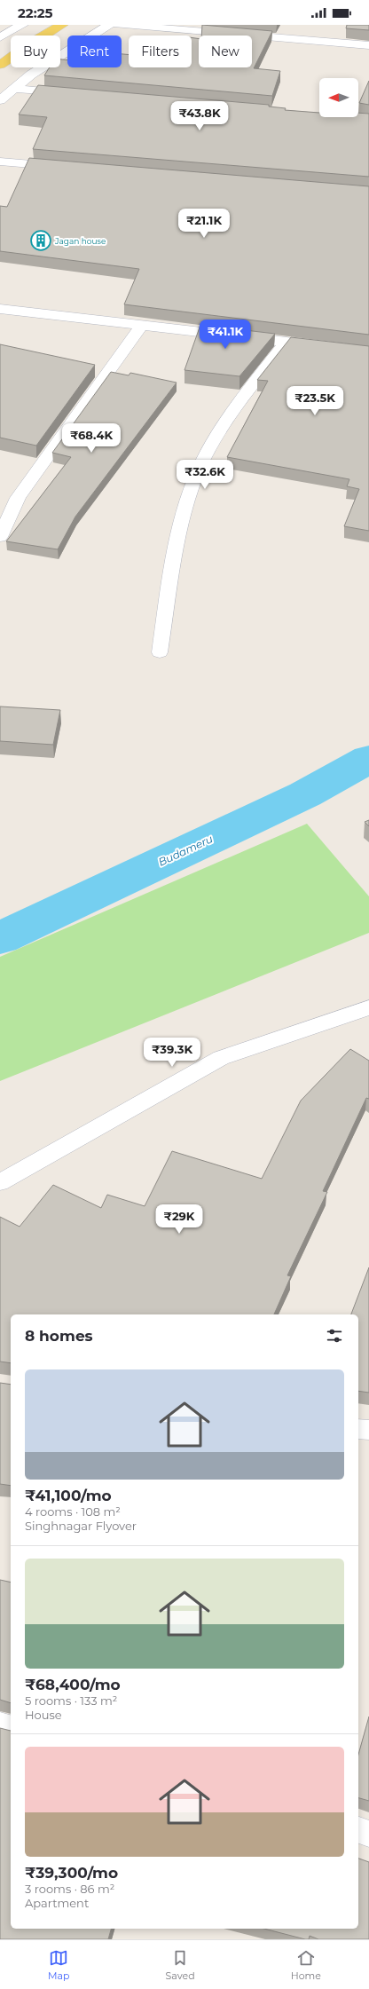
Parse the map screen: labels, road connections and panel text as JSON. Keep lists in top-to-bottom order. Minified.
{"water":["Budameru"],"places":{"building":["Jagan house"]},"north":"left","page":{"status":"22:25","chip":["Buy","Rent","Filters","New"],"price":["₹43.8K","₹21.1K","₹41.1K","₹23.5K","₹68.4K","₹32.6K","₹39.3K","₹29K"],"heading":"8 homes","list":[{"name":"₹41,100/mo","note":"4 rooms · 108 m² · Singhnagar Flyover"},{"name":"₹68,400/mo","note":"5 rooms · 133 m² · House"},{"name":"₹39,300/mo","note":"3 rooms · 86 m² · Apartment"}],"tabs":["Map","Saved","Home"]}}
